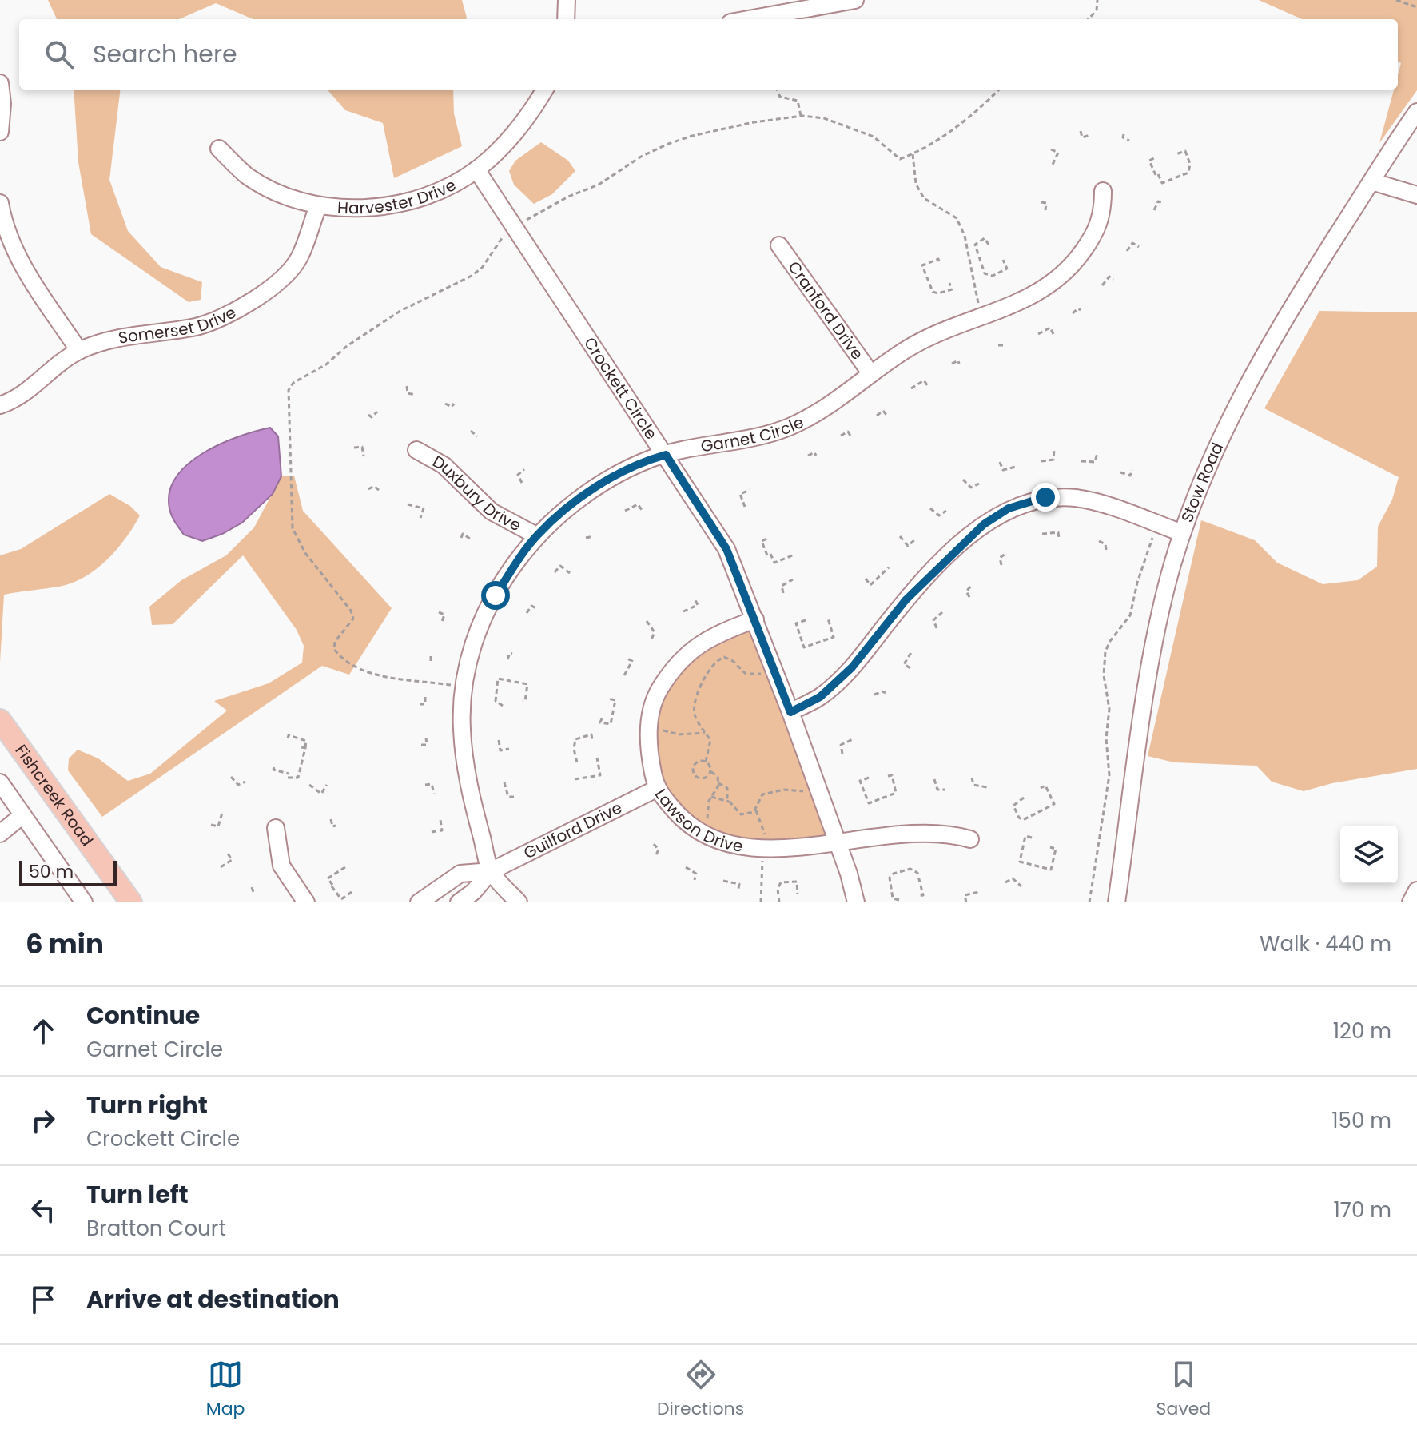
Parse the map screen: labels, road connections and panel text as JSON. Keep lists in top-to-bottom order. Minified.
{"streets":{"main road":["Fishcreek Road"],"street":["Harvester Drive","Cranford Drive","Somerset Drive","Crockett Circle","Garnet Circle","Stow Road","Duxbury Drive","Lawson Drive","Guilford Drive"]},"crossings":[["Harvester Drive","Somerset Drive"],["Harvester Drive","Crockett Circle"],["Cranford Drive","Garnet Circle"],["Crockett Circle","Garnet Circle"],["Crockett Circle","Lawson Drive"],["Garnet Circle","Duxbury Drive"],["Garnet Circle","Guilford Drive"],["Lawson Drive","Guilford Drive"]],"scale_bar":"50 m","page":{"search":"Search here","scale":"50 m","heading":["6 min","Walk · 440 m"],"list":[["Continue","Garnet Circle","120 m"],["Turn right","Crockett Circle","150 m"],["Turn left","Bratton Court","170 m"],"Arrive at destination"],"nav":["Map","Directions","Saved"]}}
